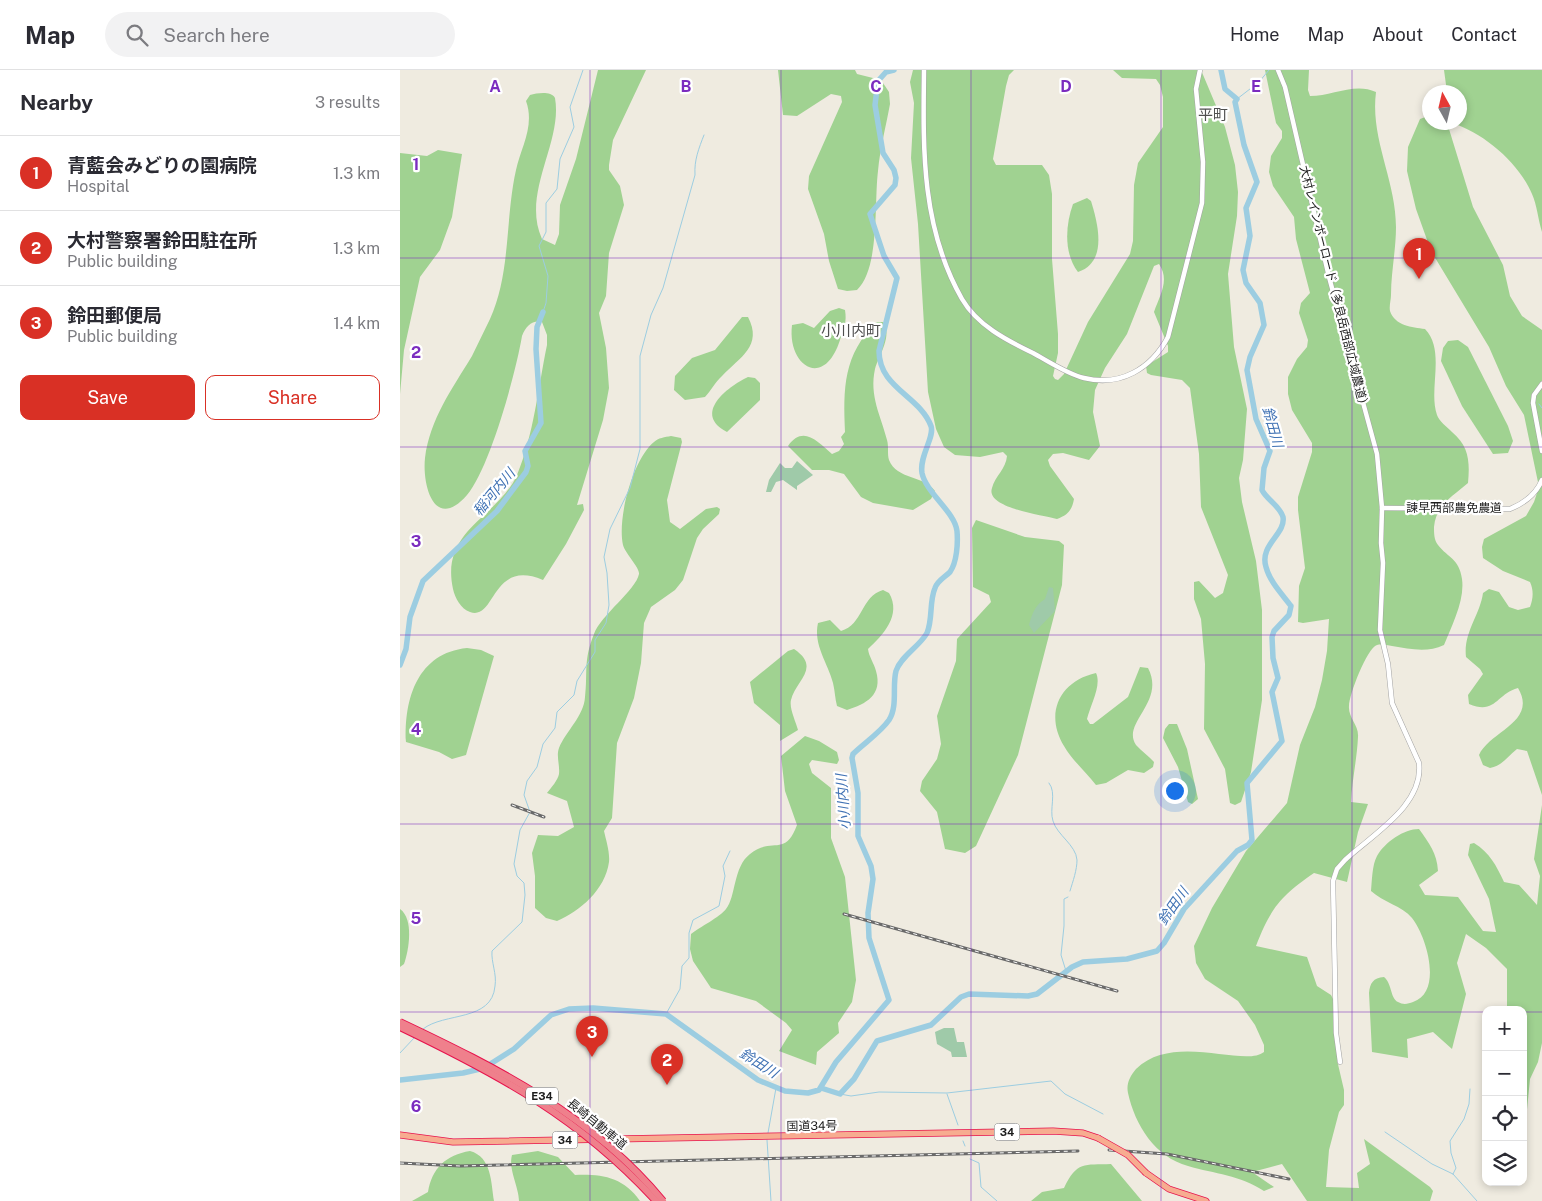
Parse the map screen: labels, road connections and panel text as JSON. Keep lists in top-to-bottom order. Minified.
{"streets":{"highway":["E34","長崎自動車道","国道34号","34"],"street":["大村レインボーロード（多良岳西部広域農道）","諫早西部農免農道"]},"crossings":[["大村レインボーロード（多良岳西部広域農道）","諫早西部農免農道"]],"districts":["平町","小川内町"],"water":["鈴田川","稲河内川","小川内川"],"north":"top","page":{"header":"Map","search":"Search here","nav":["Home","Map","About","Contact"],"heading":["Nearby","3 results"],"list":[{"mark":"1","name":"青藍会みどりの園病院","note":"Hospital","value":"1.3 km"},{"mark":"2","name":"大村警察署鈴田駐在所","note":"Public building","value":"1.3 km"},{"mark":"3","name":"鈴田郵便局","note":"Public building","value":"1.4 km"}],"pins":["1","3","2"],"buttons":["Save","Share"],"map_buttons":["+","−"]},"grid":{"columns":["A","B","C","D","E"],"rows":["1","2","3","4","5","6"]}}
